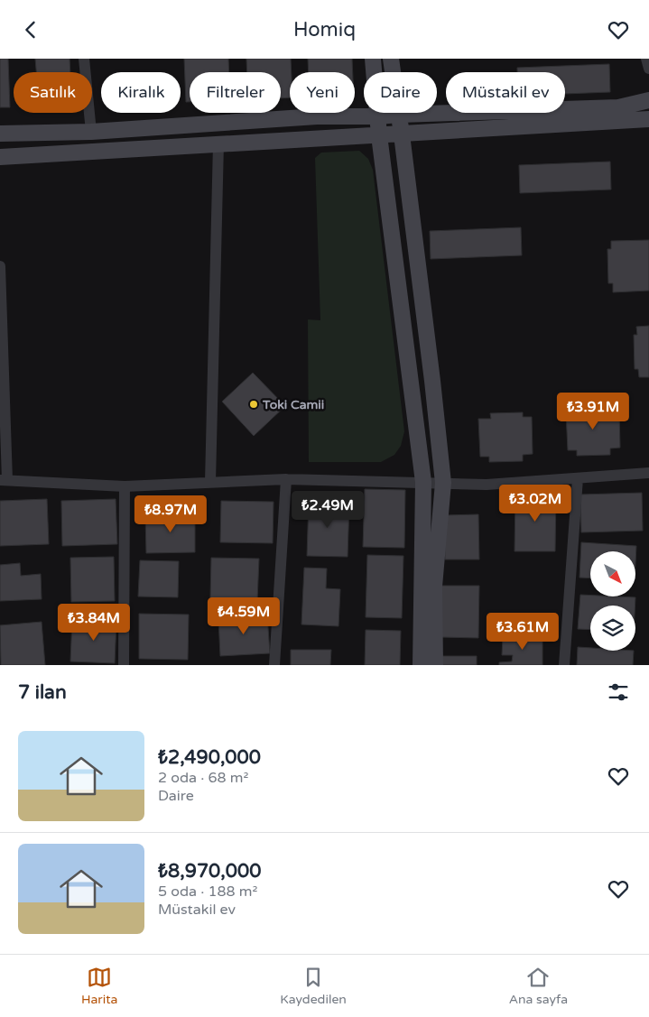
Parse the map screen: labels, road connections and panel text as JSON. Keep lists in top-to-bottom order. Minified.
{"places":["Toki Camii"],"north":"bottom right","page":{"header":"Homiq","chip":["Satılık","Kiralık","Filtreler","Yeni","Daire","Müstakil ev"],"price":["₺3.91M","₺3.02M","₺2.49M","₺8.97M","₺4.59M","₺3.84M","₺3.61M"],"heading":"7 ilan","list":[{"name":"₺2,490,000","note":"2 oda · 68 m² · Daire"},{"name":"₺8,970,000","note":"5 oda · 188 m² · Müstakil ev"}],"tabs":["Harita","Kaydedilen","Ana sayfa"]}}
